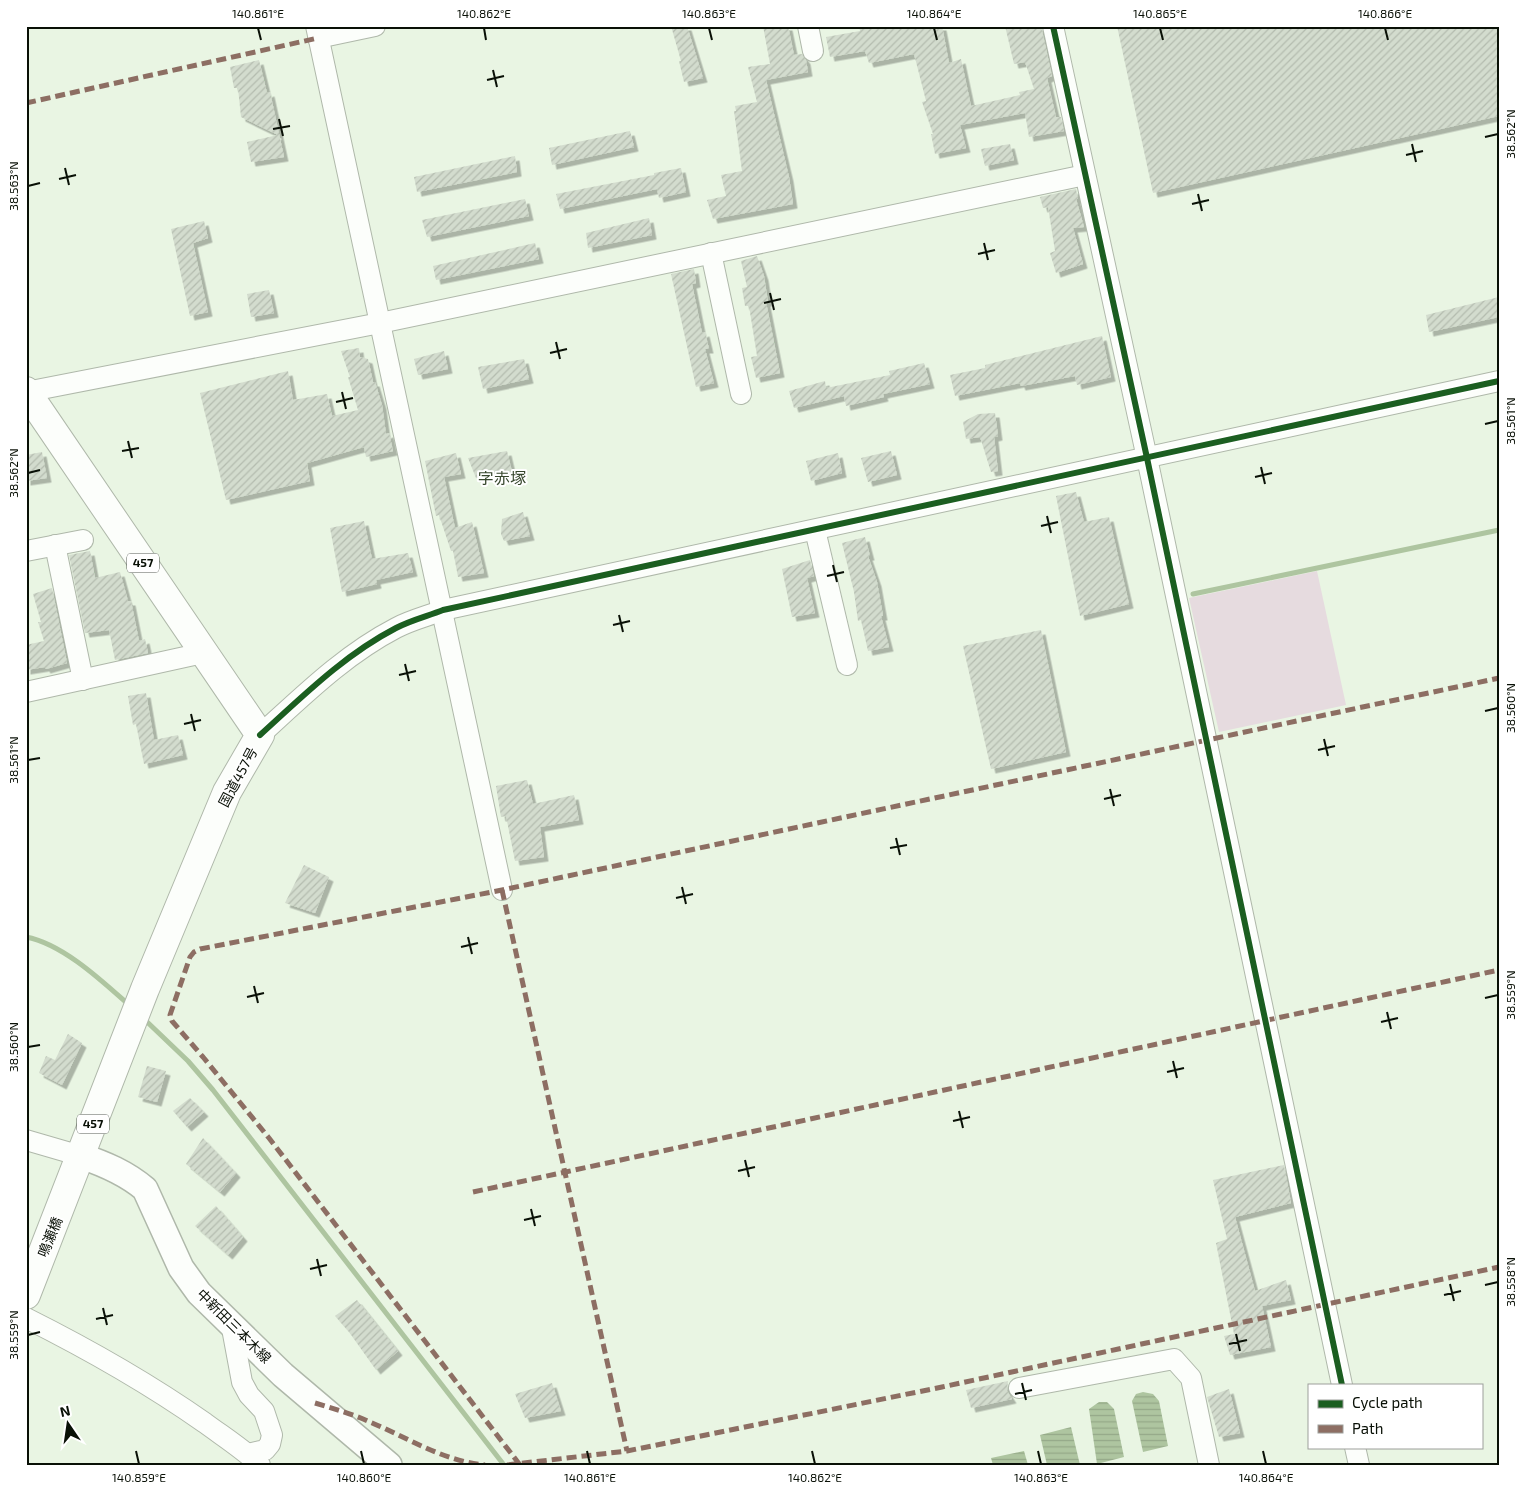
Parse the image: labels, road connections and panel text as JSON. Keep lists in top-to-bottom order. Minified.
{"streets":{"highway":["457","国道457号","鳴瀬橋"],"main road":["中新田三本木線"]},"crossings":[["国道457号","鳴瀬橋"],["国道457号","中新田三本木線"]],"districts":["字赤塚"],"legend":["Cycle path","Path"],"north":"top","coordinates":["140.861°E","140.862°E","140.863°E","140.864°E","140.865°E","140.866°E","38.562°N","38.563°N","38.561°N","38.560°N","38.559°N","38.558°N","140.859°E","140.860°E"]}
